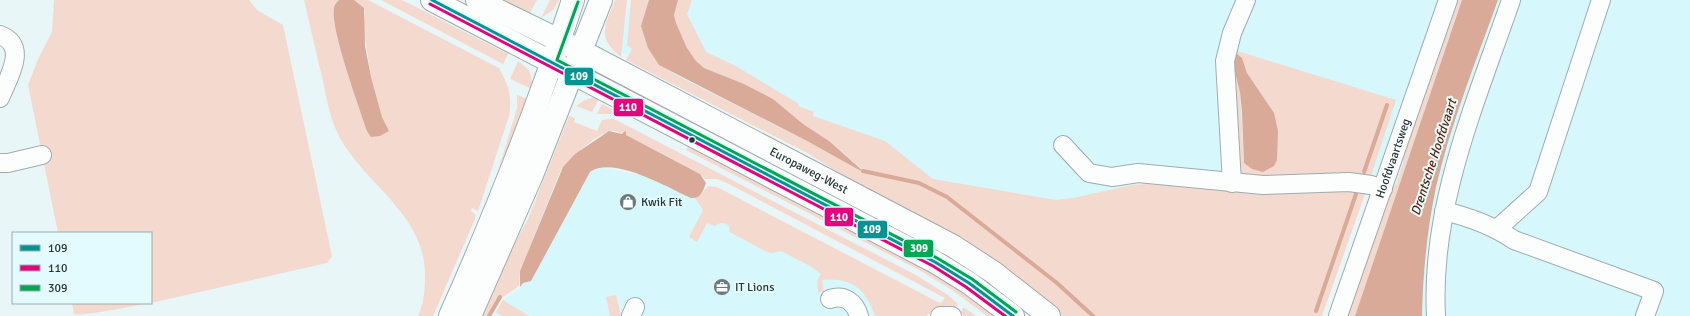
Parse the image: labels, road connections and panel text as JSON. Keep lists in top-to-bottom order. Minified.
{"streets":{"main road":["Europaweg-West"],"street":["Hoofdvaartsweg"]},"water":["Drentsche Hoofdvaart"],"places":{"shop":["Kwik Fit"],"office":["IT Lions"]},"lines":["transit line 109","transit line 309","transit line 110"],"legend":["109","110","309"]}
